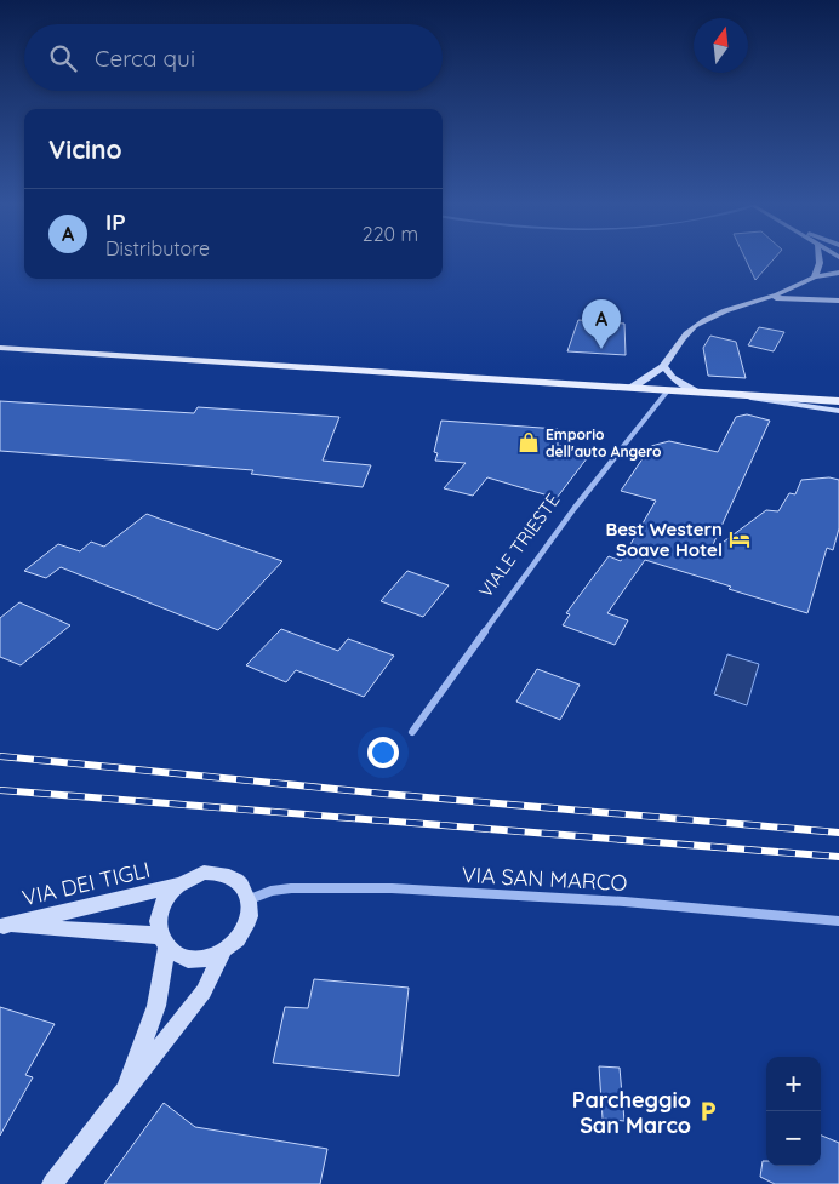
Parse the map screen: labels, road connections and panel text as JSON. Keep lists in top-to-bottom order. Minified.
{"streets":{"main road":["VIA DEI TIGLI"],"street":["VIALE TRIESTE","VIA SAN MARCO"]},"crossings":[["VIA SAN MARCO","VIA DEI TIGLI"]],"places":{"shop":["Emporio dell'auto Angero"],"hotel":["Best Western Soave Hotel"],"parking":["Parcheggio San Marco"]},"north":"top","page":{"search":"Cerca qui","heading":"Vicino","list":[{"mark":"A","name":"IP","note":"Distributore","value":"220 m"}],"pins":"A","map_buttons":["+","−"]}}
